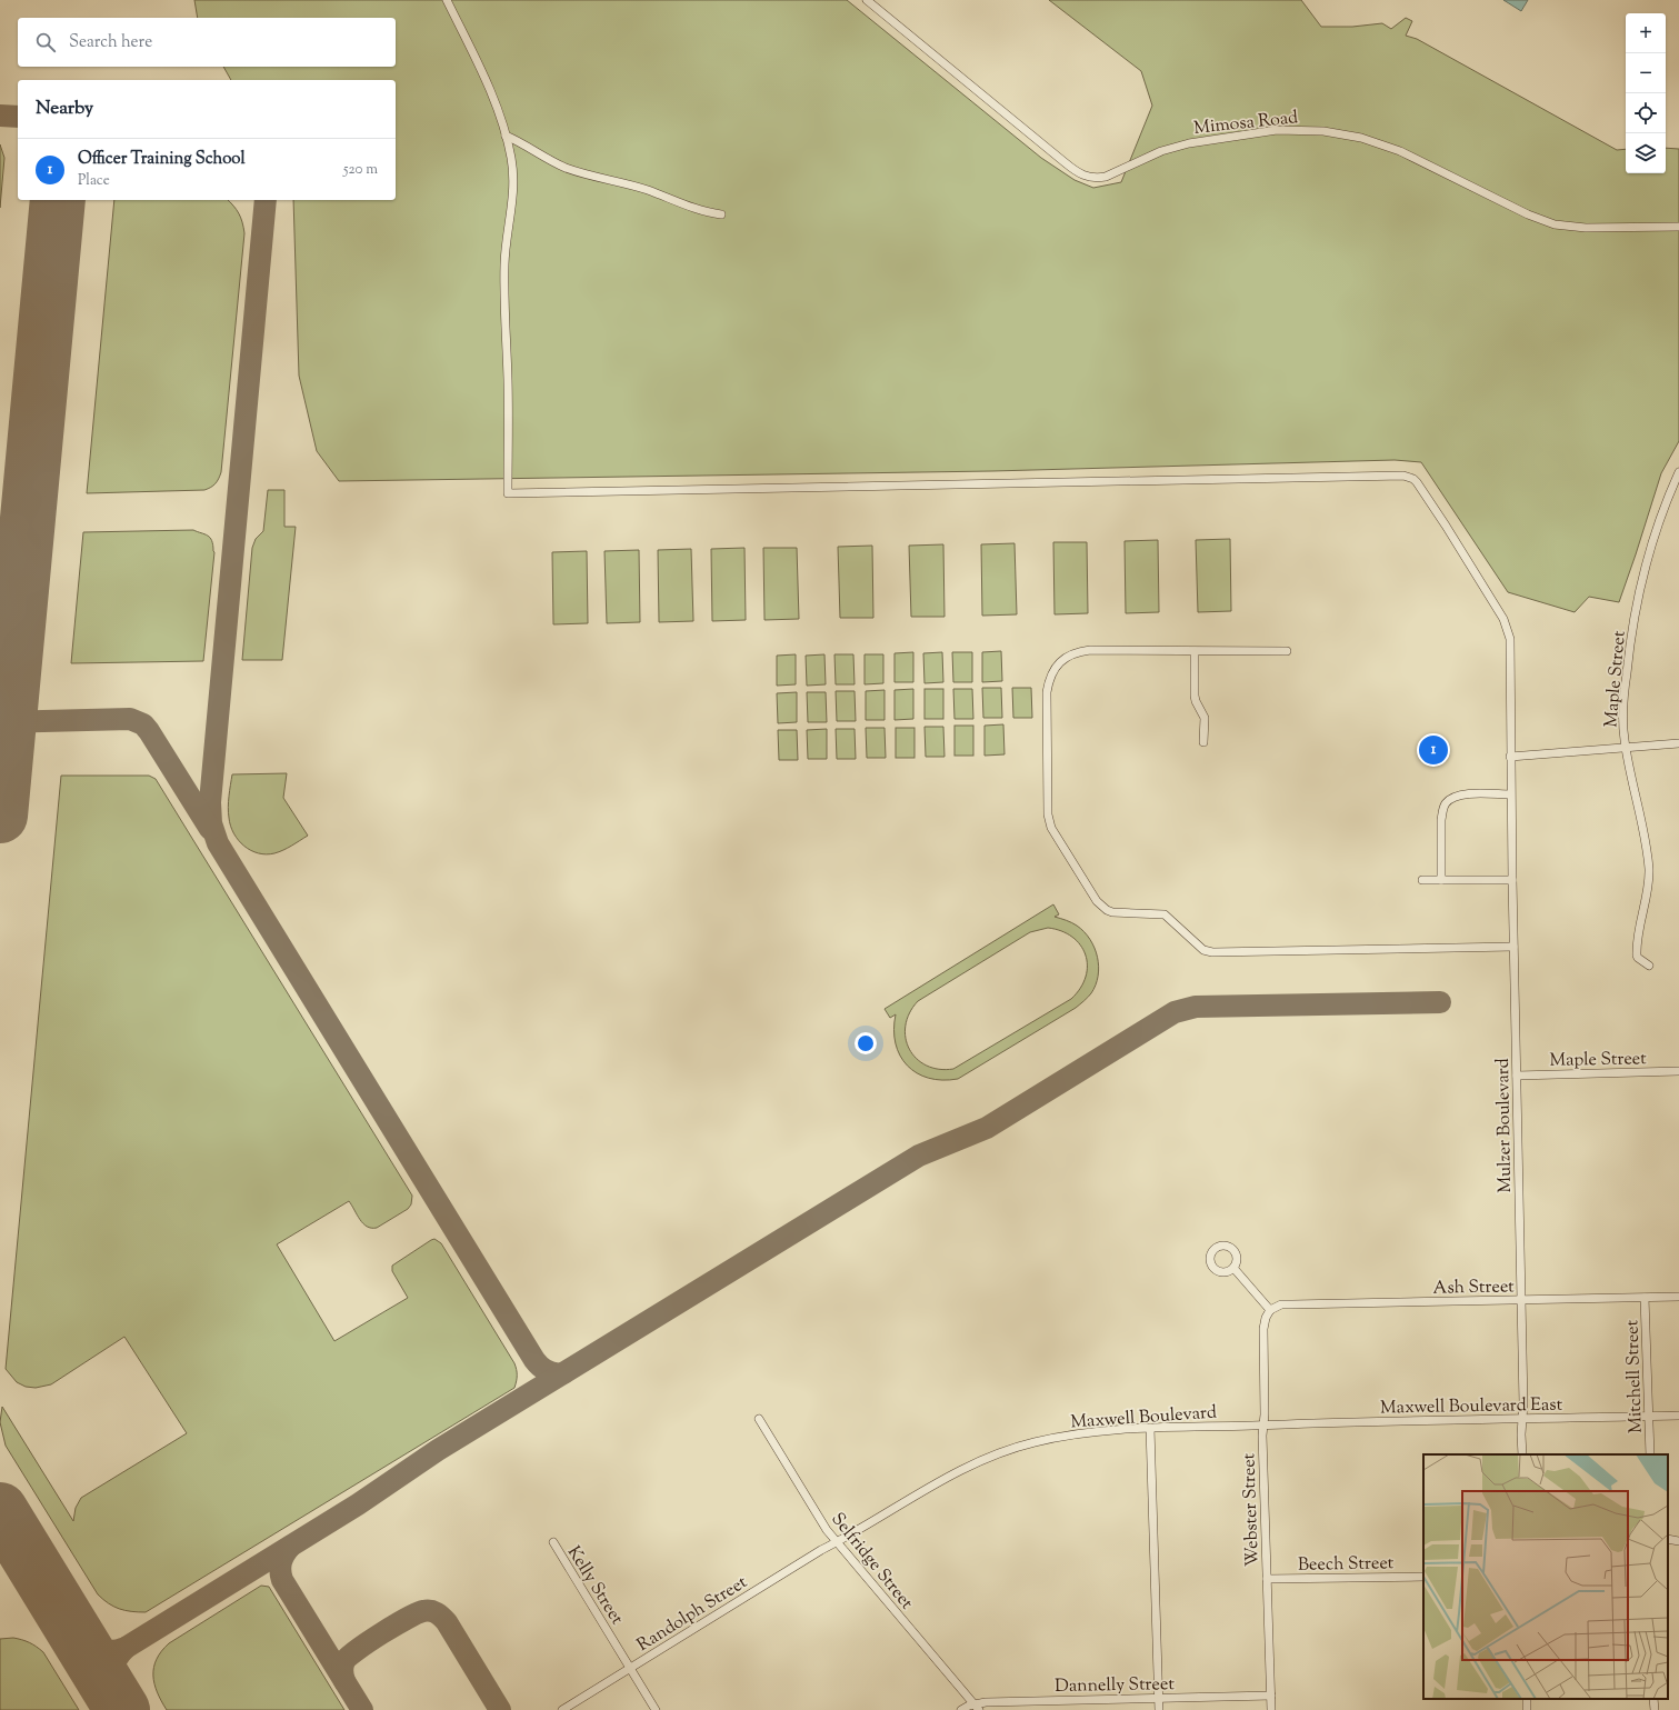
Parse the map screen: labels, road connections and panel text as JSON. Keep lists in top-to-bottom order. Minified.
{"streets":{"street":["Mimosa Road","Maple Street","Mulzer Boulevard","Ash Street","Mitchell Street","Maxwell Boulevard East","Maxwell Boulevard","Webster Street","Selfridge Street","Beech Street","Kelly Street","Randolph Street","Dannelly Street"]},"crossings":[["Maple Street","Mulzer Boulevard"],["Mulzer Boulevard","Ash Street"],["Mulzer Boulevard","Maxwell Boulevard East"],["Ash Street","Mitchell Street"],["Ash Street","Webster Street"],["Mitchell Street","Maxwell Boulevard East"],["Maxwell Boulevard East","Maxwell Boulevard"],["Maxwell Boulevard East","Webster Street"],["Maxwell Boulevard","Webster Street"],["Maxwell Boulevard","Selfridge Street"],["Maxwell Boulevard","Randolph Street"],["Webster Street","Beech Street"],["Webster Street","Dannelly Street"],["Selfridge Street","Randolph Street"],["Selfridge Street","Dannelly Street"],["Kelly Street","Randolph Street"]],"page":{"map_buttons":["+","−"],"search":"Search here","heading":"Nearby","list":[{"mark":"1","name":"Officer Training School","note":"Place","value":"520 m"}],"pins":"1"}}
